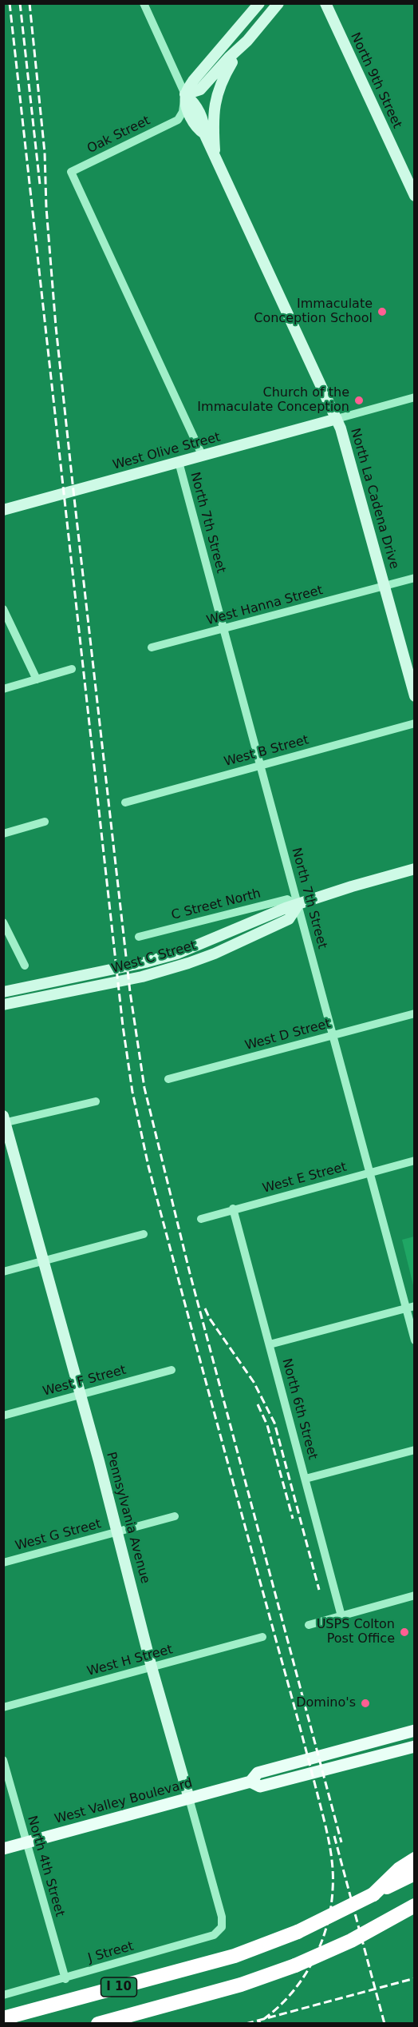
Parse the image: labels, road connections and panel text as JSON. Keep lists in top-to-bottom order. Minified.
{"streets":{"highway":["I 10"],"main road":["West Valley Boulevard"],"street":["North 9th Street","Oak Street","West Olive Street","North La Cadena Drive","North 7th Street","West Hanna Street","West B Street","C Street North","West C Street","West D Street","West E Street","West F Street","North 6th Street","Pennsylvania Avenue","West G Street","West H Street","North 4th Street","J Street"]},"crossings":[["Oak Street","North 7th Street"],["West Olive Street","North La Cadena Drive"],["West Olive Street","North 7th Street"],["North La Cadena Drive","West Hanna Street"],["North 7th Street","West Hanna Street"],["North 7th Street","West B Street"],["North 7th Street","C Street North"],["North 7th Street","West C Street"],["North 7th Street","West D Street"],["North 7th Street","West E Street"],["C Street North","West C Street"],["West E Street","North 6th Street"],["West F Street","Pennsylvania Avenue"],["Pennsylvania Avenue","West G Street"],["Pennsylvania Avenue","West H Street"],["Pennsylvania Avenue","West Valley Boulevard"],["Pennsylvania Avenue","J Street"],["West Valley Boulevard","North 4th Street"],["North 4th Street","J Street"]],"places":["Immaculate Conception School","Church of the Immaculate Conception","USPS Colton Post Office","Domino's"]}
